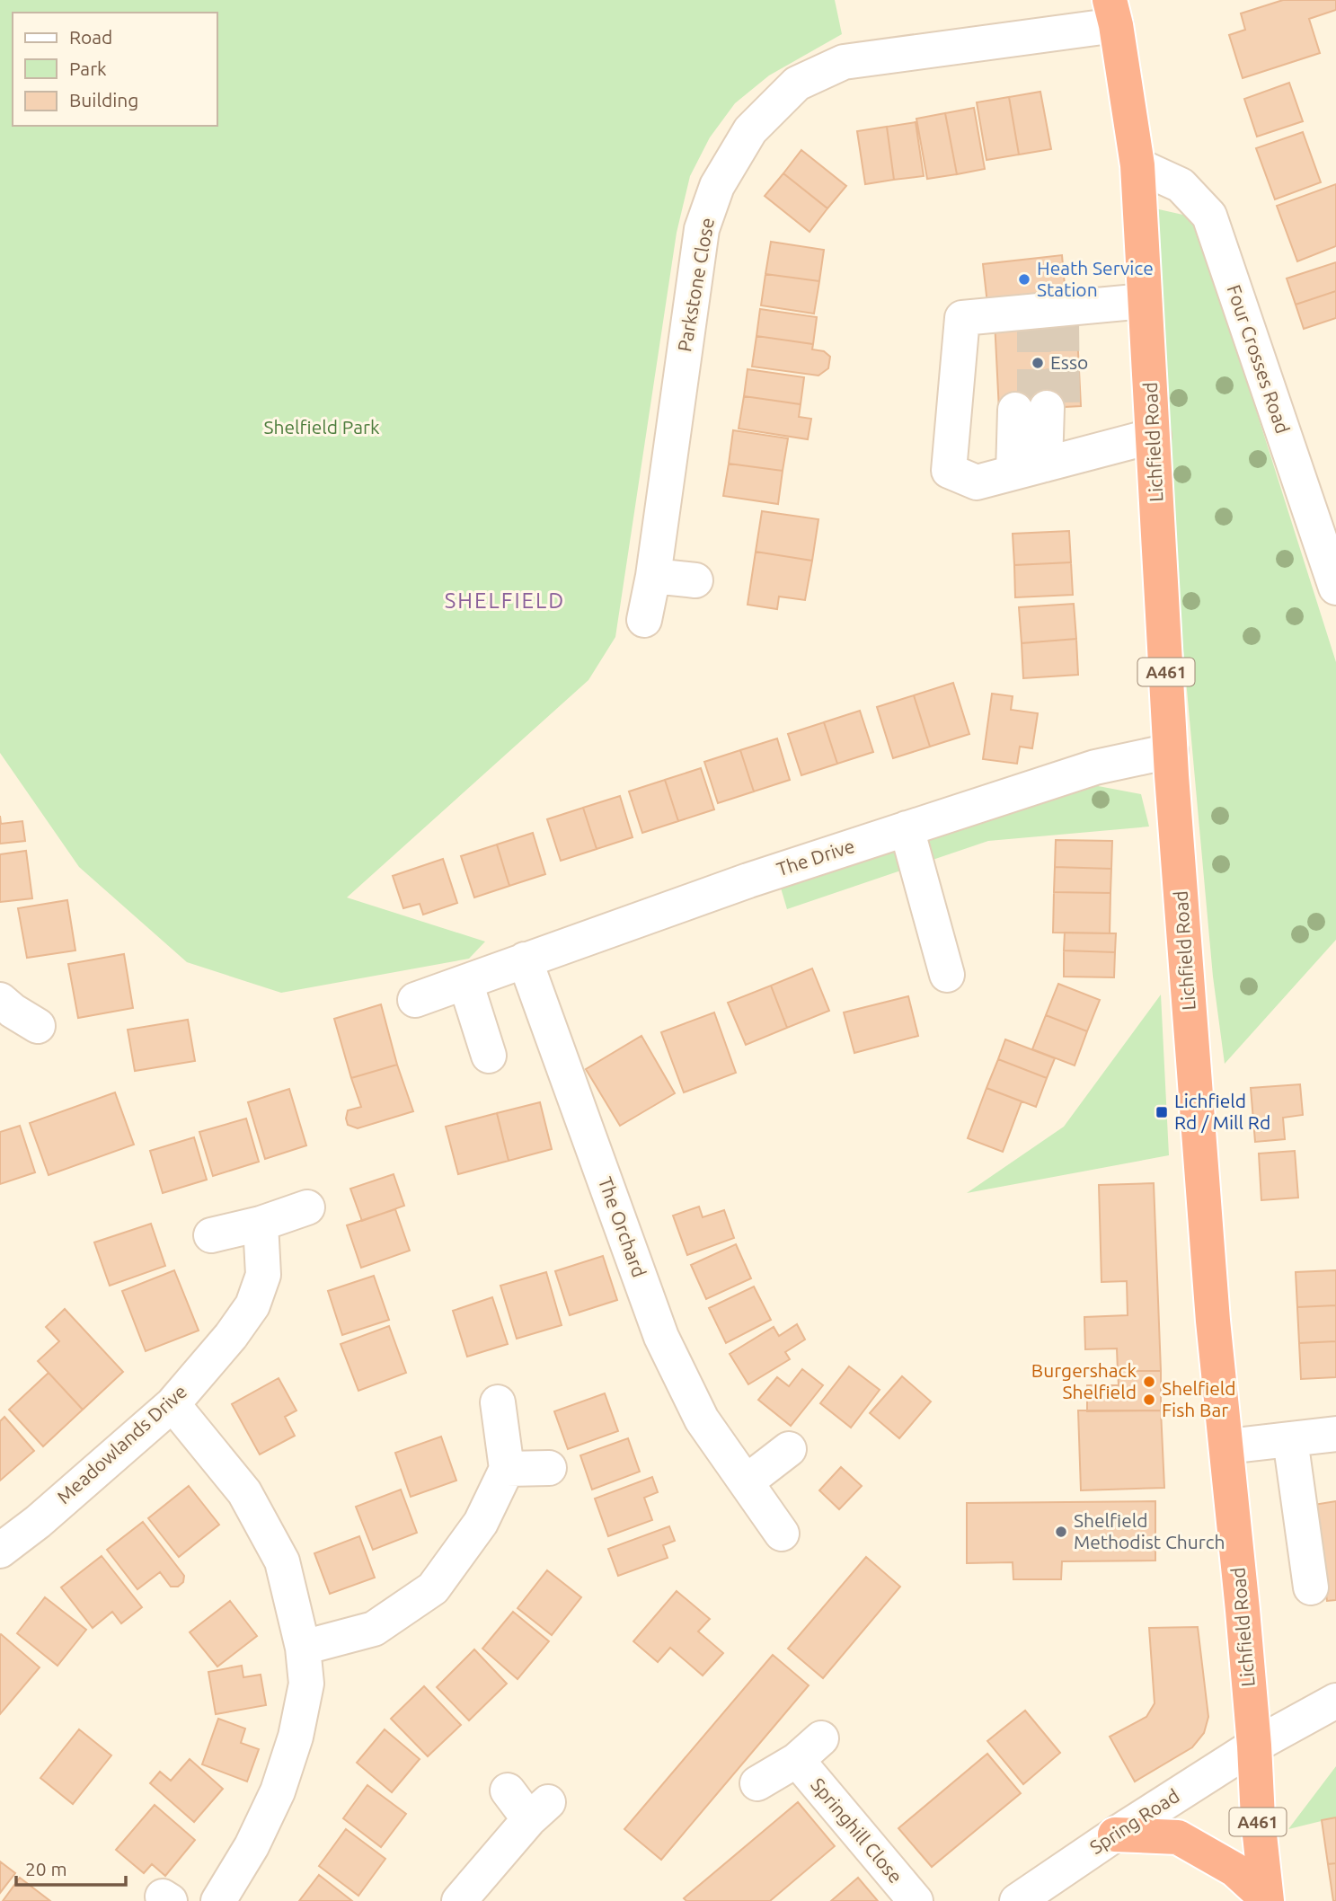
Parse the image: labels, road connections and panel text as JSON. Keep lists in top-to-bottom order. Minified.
{"streets":{"highway":["Lichfield Road","A461"],"street":["Parkstone Close","Four Crosses Road","The Drive","The Orchard","Meadowlands Drive","Spring Road","Springhill Close"]},"crossings":[["Parkstone Close","Lichfield Road"],["Four Crosses Road","Lichfield Road"],["Lichfield Road","The Drive"],["Lichfield Road","Spring Road"],["The Drive","The Orchard"]],"districts":["SHELFIELD"],"parks":["Shelfield Park"],"places":{"other":["Heath Service Station","Esso","Burgershack Shelfield","Shelfield Fish Bar","Shelfield Methodist Church"],"transit":["Lichfield Rd / Mill Rd"]},"legend":["Road","Park","Building"],"scale_bar":"20 m"}
